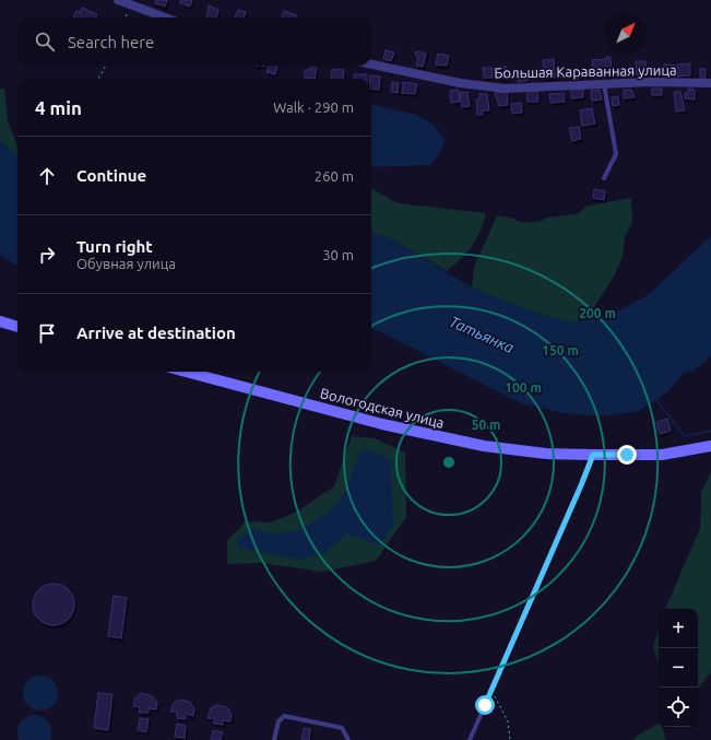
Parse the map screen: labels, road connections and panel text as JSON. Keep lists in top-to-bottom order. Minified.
{"streets":{"main road":["Вологодская улица"],"street":["Большая Караванная улица"]},"water":["Татьянка"],"north":"top right","page":{"search":"Search here","heading":["4 min","Walk · 290 m"],"list":[["Continue","260 m"],["Turn right","Обувная улица","30 m"],"Arrive at destination"],"map_buttons":["+","−"]},"rings":["200 m","150 m","100 m","50 m"]}
